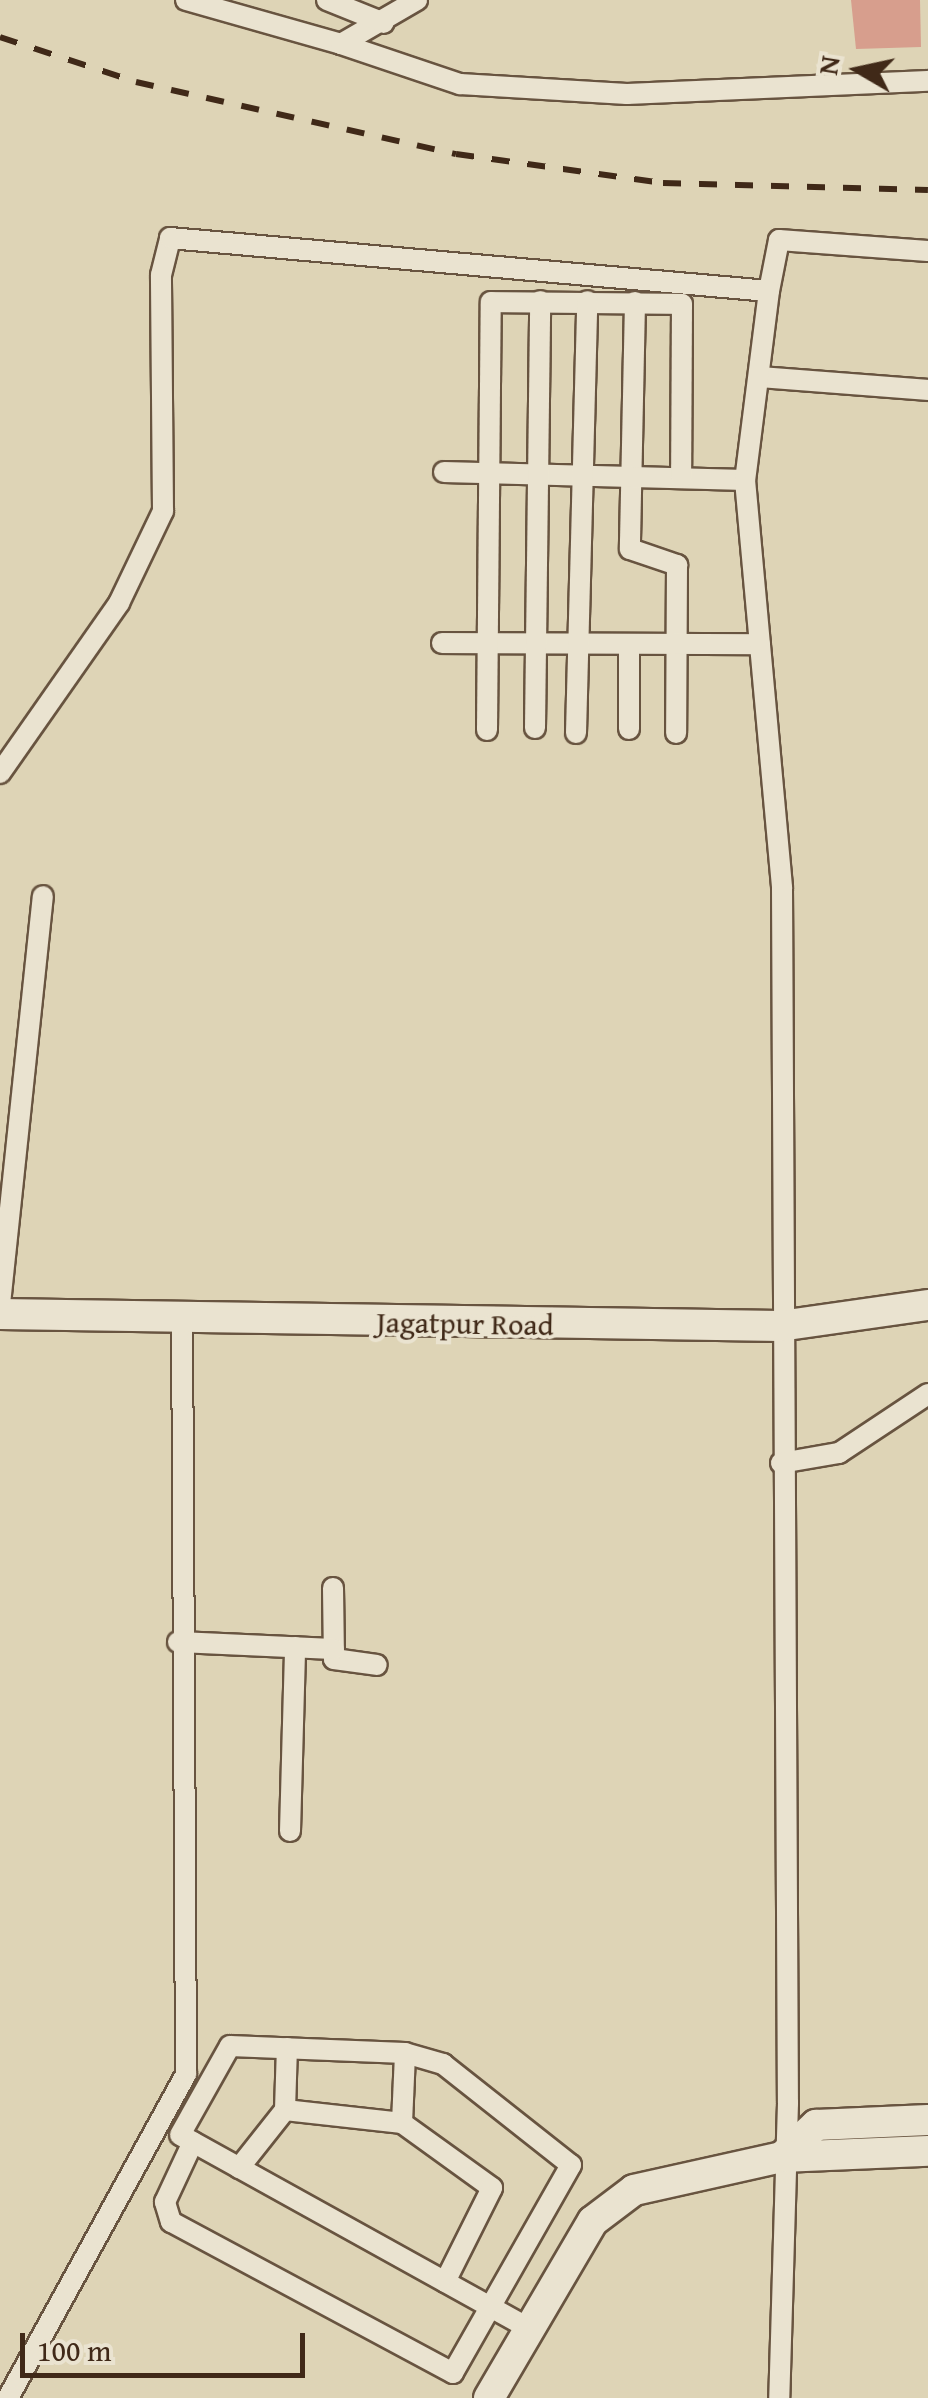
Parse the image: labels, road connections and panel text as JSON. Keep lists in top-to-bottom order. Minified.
{"streets":{"street":["Jagatpur Road"]},"scale_bar":"100 m","north":"left"}
